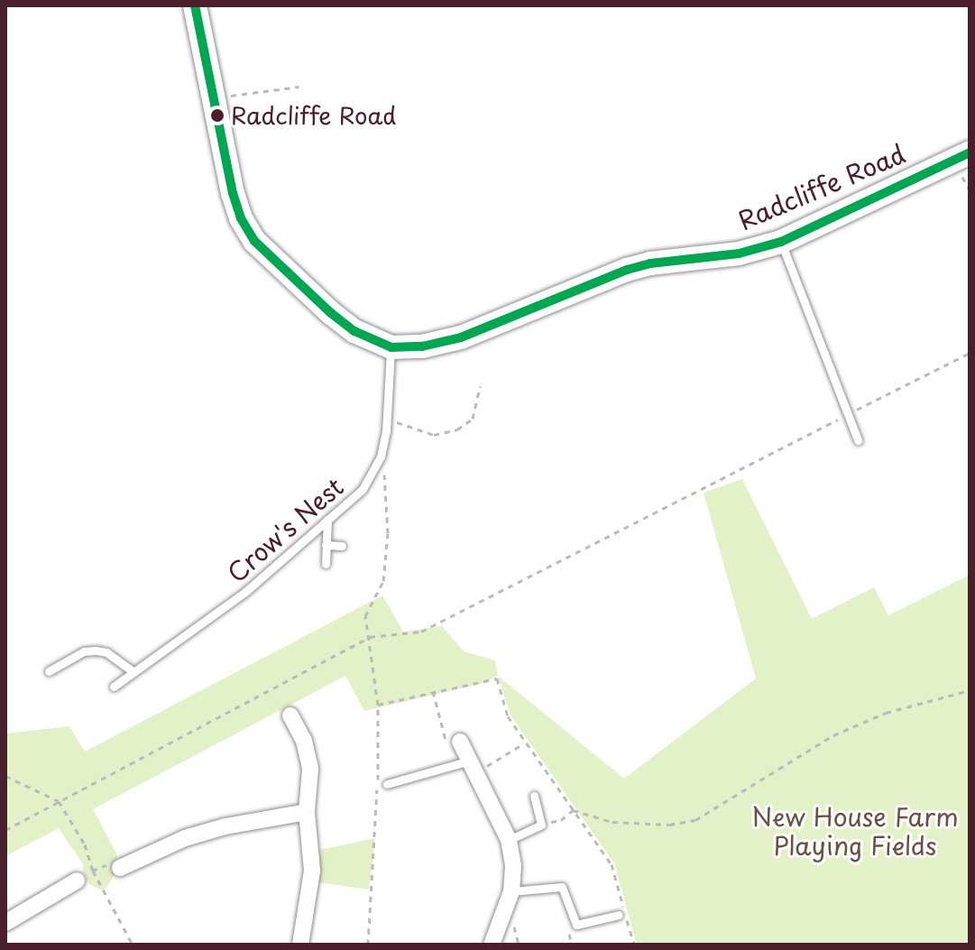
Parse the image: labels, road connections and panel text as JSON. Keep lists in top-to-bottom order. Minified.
{"streets":{"main road":["Radcliffe Road"],"lane":["Crow's Nest"]},"crossings":[["Radcliffe Road","Crow's Nest"]],"parks":["New House Farm Playing Fields"],"places":["Radcliffe Road"]}
